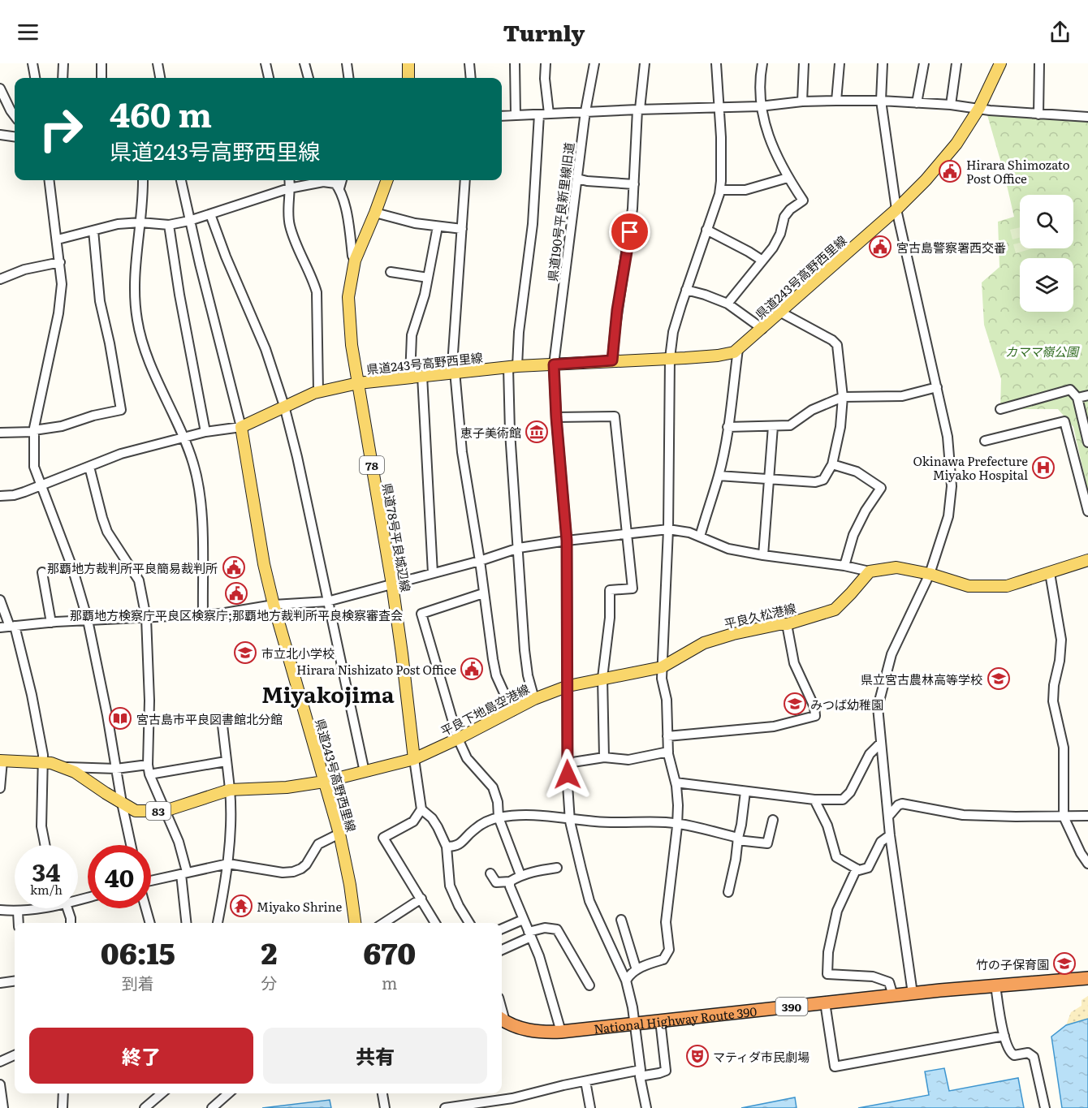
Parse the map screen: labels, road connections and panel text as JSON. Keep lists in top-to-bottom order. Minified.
{"streets":{"highway":["390","National Highway Route 390"],"main road":["県道243号高野西里線","78","県道78号平良城辺線","平良久松港線","平良下地島空港線","83"],"street":["県道190号平良新里線旧道"]},"crossings":[["県道190号平良新里線旧道","県道243号高野西里線"],["県道190号平良新里線旧道","平良久松港線"],["県道190号平良新里線旧道","平良下地島空港線"],["県道190号平良新里線旧道","National Highway Route 390"],["県道243号高野西里線","県道78号平良城辺線"],["県道243号高野西里線","83"],["県道78号平良城辺線","平良下地島空港線"],["平良久松港線","平良下地島空港線"]],"districts":["Miyakojima"],"parks":["カママ嶺公園"],"places":{"public building":["Hirara Shimozato Post Office","宮古島警察署西交番","那覇地方裁判所平良簡易裁判所","那覇地方検察庁平良区検察庁;那覇地方裁判所平良検察審査会","Hirara Nishizato Post Office"],"museum":["恵子美術館"],"hospital":["Okinawa Prefecture Miyako Hospital"],"school or university":["市立北小学校","県立宮古農林高等学校","みつば幼稚園","竹の子保育園"],"library":["宮古島市平良図書館北分館"],"temple":["Miyako Shrine"],"theatre":["マティダ市民劇場"]},"page":{"header":"Turnly","turn":["460 m","県道243号高野西里線"],"speed":"34 km/h","limit":"40","eta":["06:15","到着","2","分","670","m"],"buttons":["終了","共有"]}}
